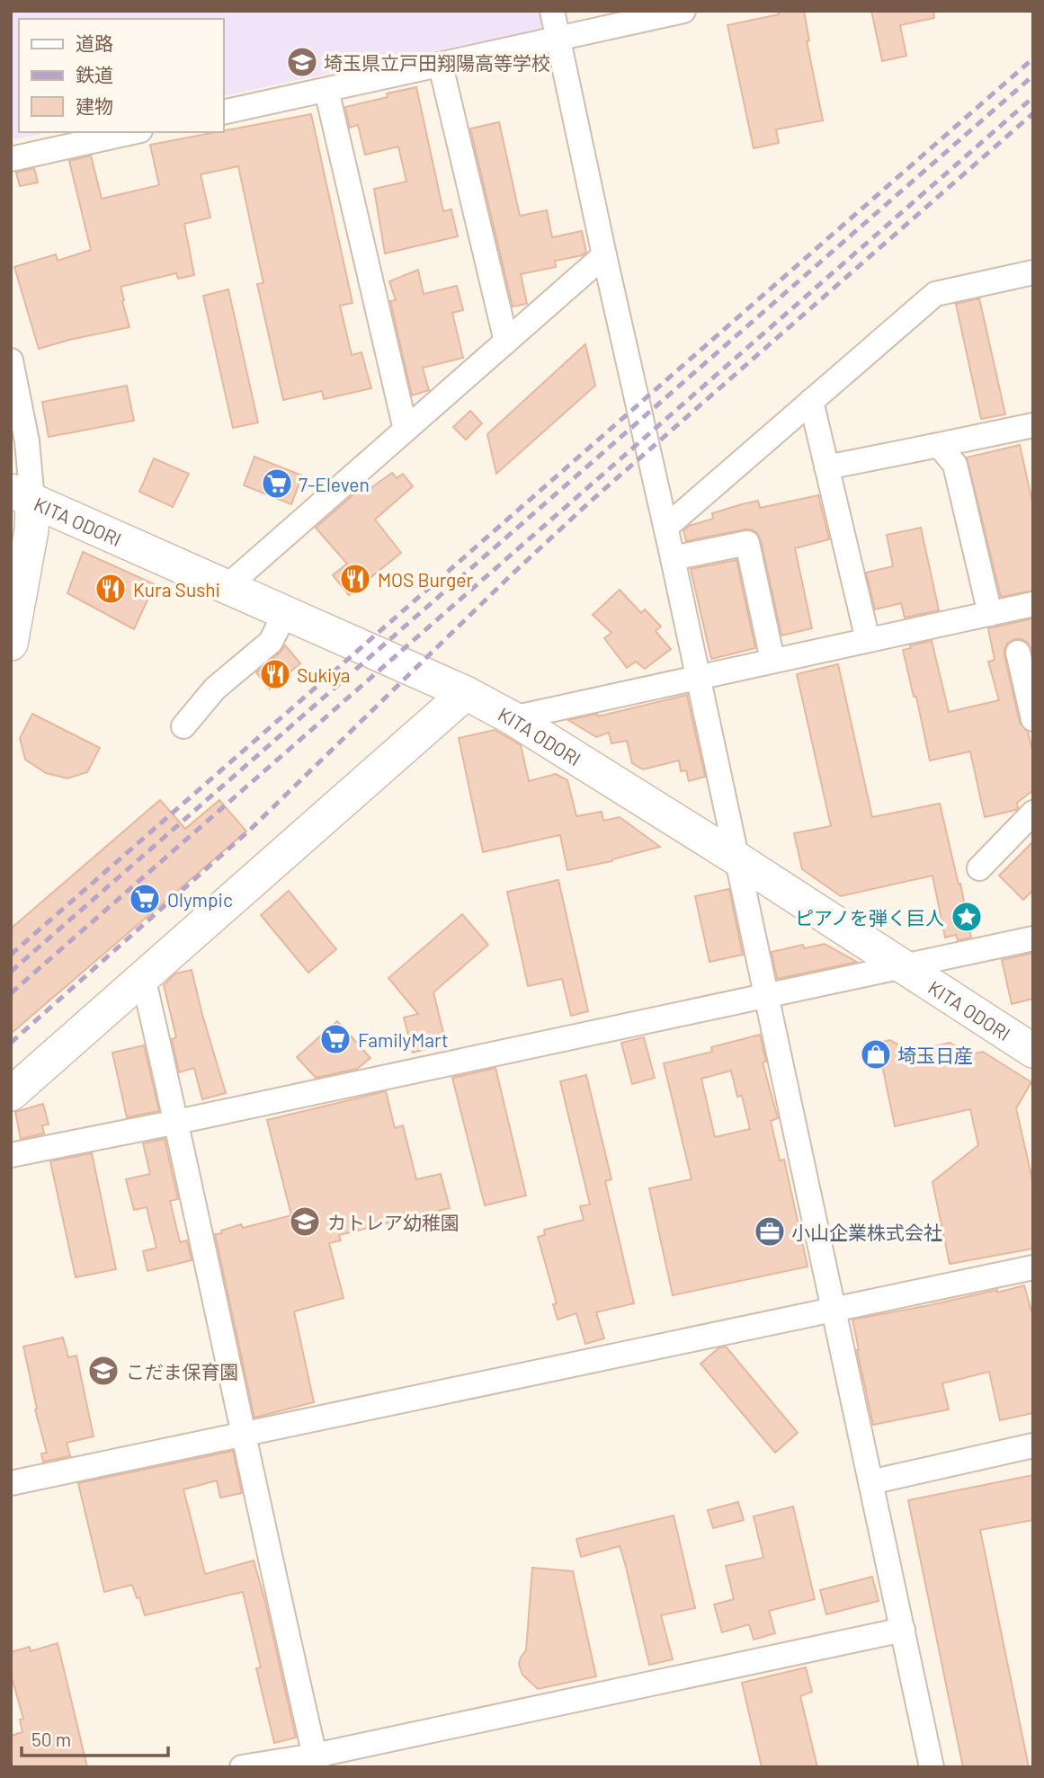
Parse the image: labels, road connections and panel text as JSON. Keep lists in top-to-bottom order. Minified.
{"streets":{"street":["KITA ODORI"]},"places":{"school or university":["埼玉県立戸田翔陽高等学校","カトレア幼稚園","こだま保育園"],"supermarket":["7-Eleven","Olympic","FamilyMart"],"restaurant":["MOS Burger","Kura Sushi","Sukiya"],"place":["ピアノを弾く巨人"],"shop":["埼玉日産"],"office":["小山企業株式会社"]},"legend":["道路","鉄道","建物"],"scale_bar":"50 m"}
